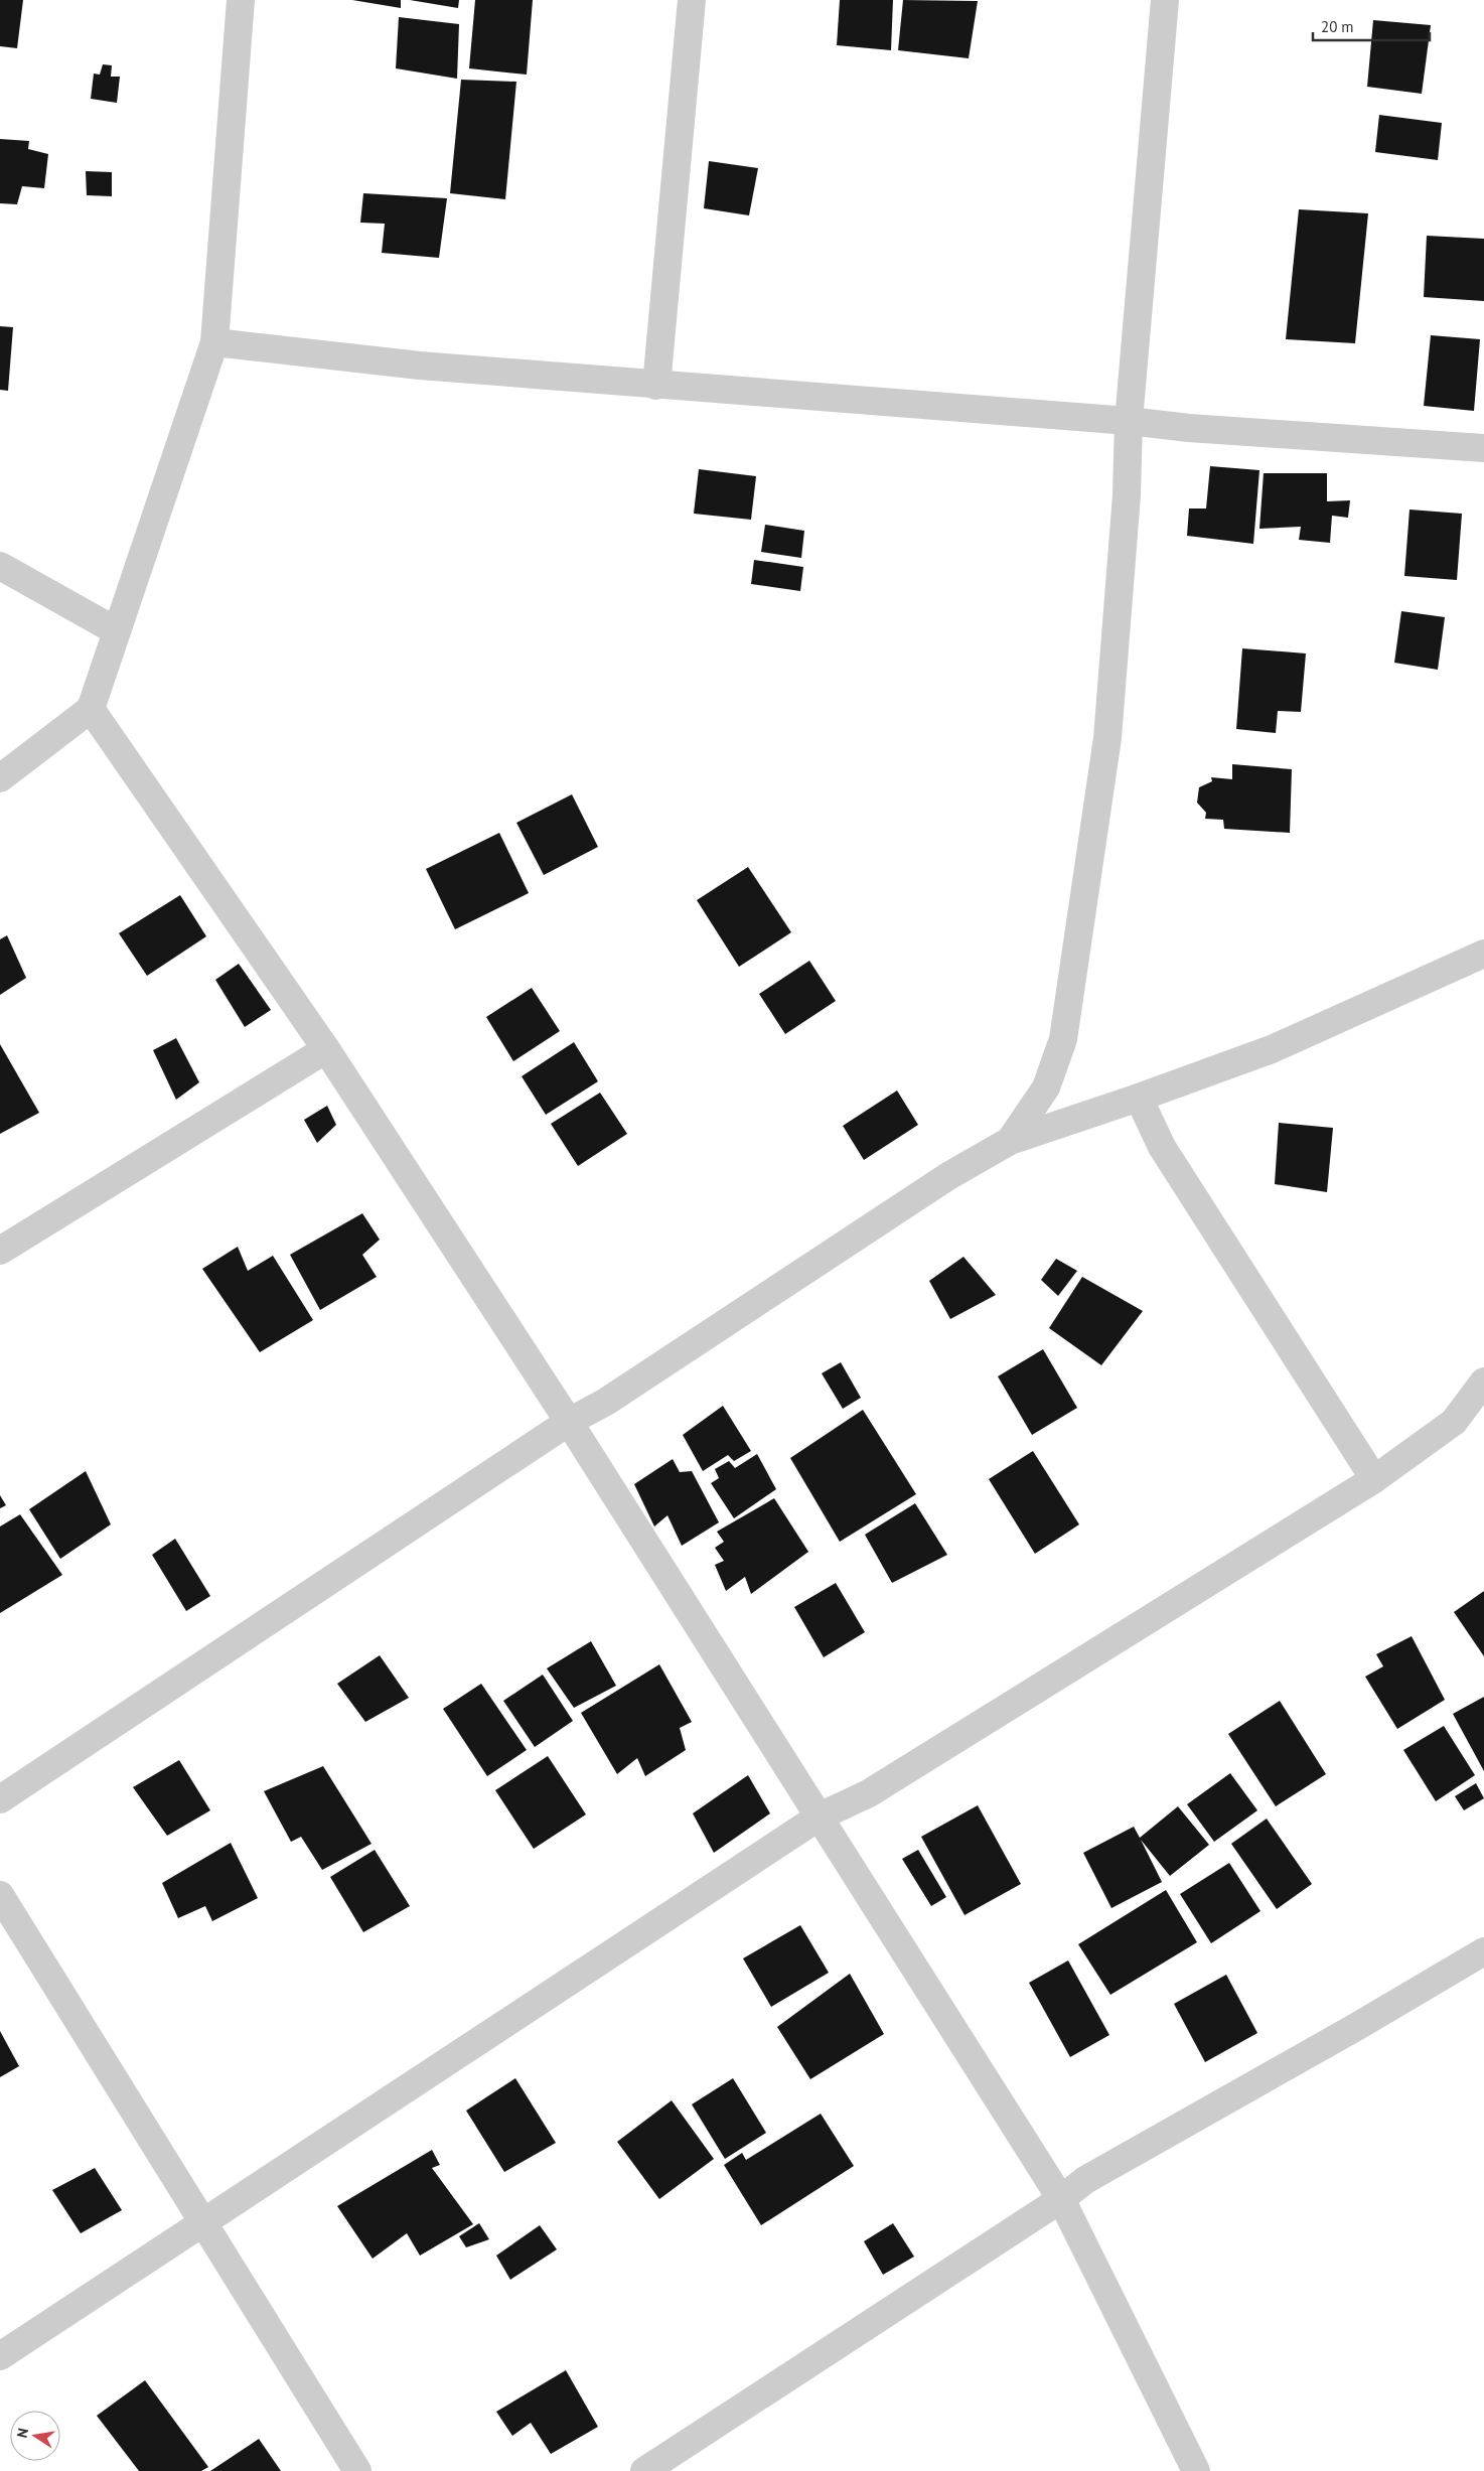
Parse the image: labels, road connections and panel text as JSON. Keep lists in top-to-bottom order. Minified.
{"scale_bar":"20 m","north":"left"}
